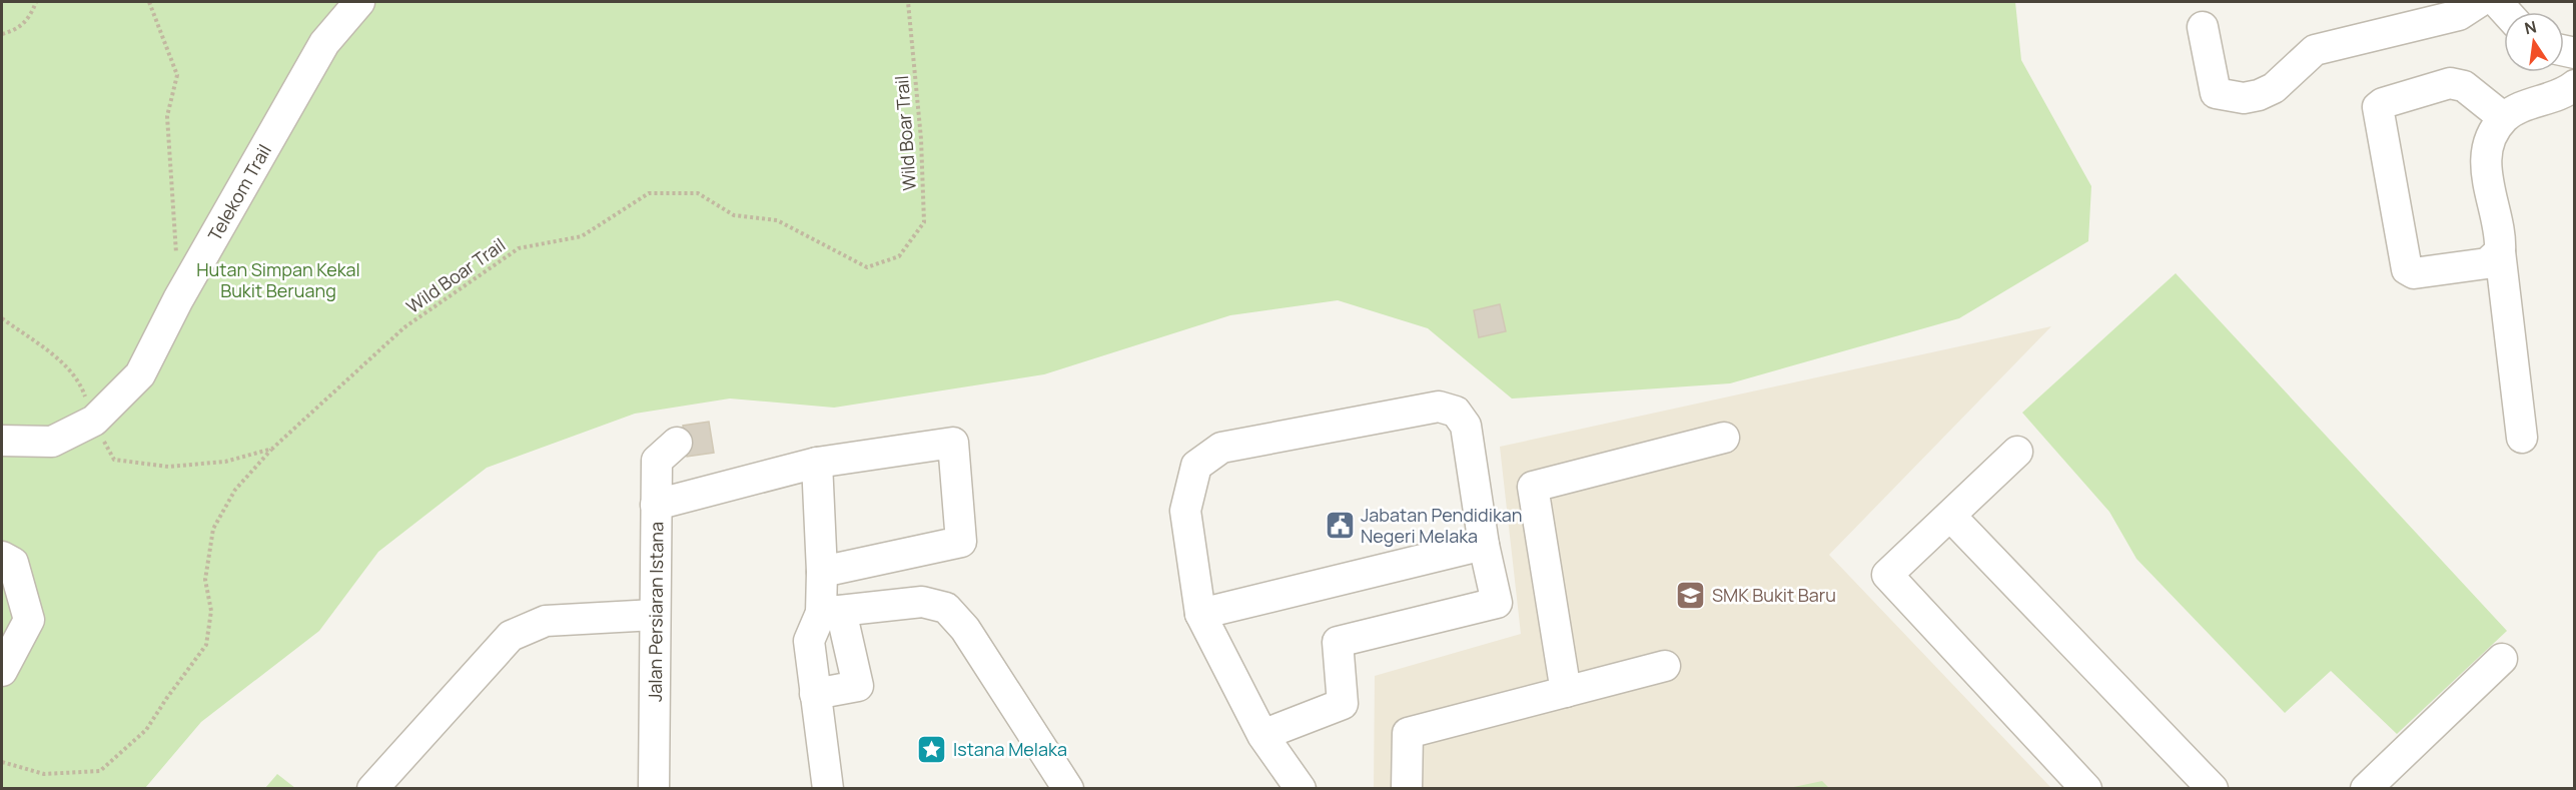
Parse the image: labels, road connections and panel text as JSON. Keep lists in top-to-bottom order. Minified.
{"streets":{"street":["Telekom Trail","Jalan Persiaran Istana"],"path":["Wild Boar Trail"]},"crossings":[["Wild Boar Trail","Telekom Trail"]],"parks":["Hutan Simpan Kekal Bukit Beruang"],"places":{"public building":["Jabatan Pendidikan Negeri Melaka"],"school or university":["SMK Bukit Baru"],"place":["Istana Melaka"]},"north":"top"}
